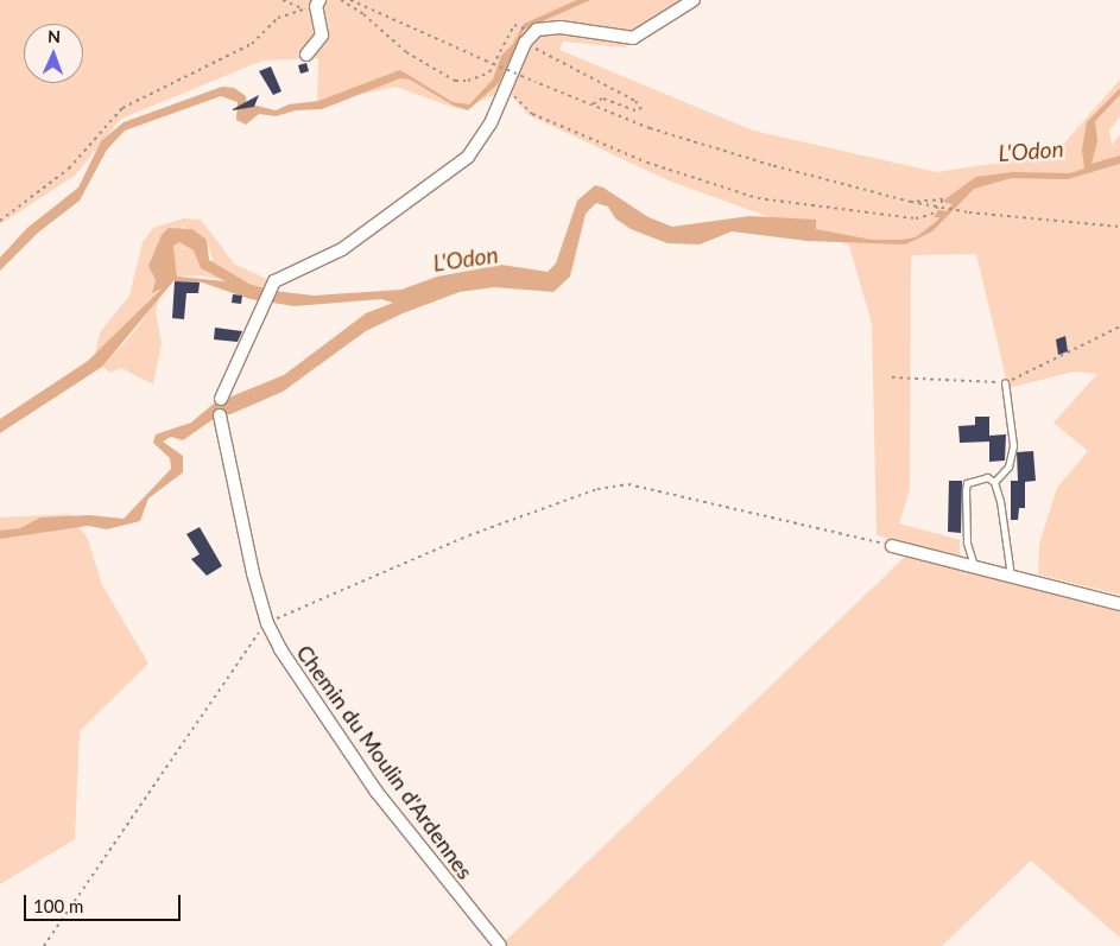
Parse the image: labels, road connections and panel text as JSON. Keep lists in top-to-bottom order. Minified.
{"streets":{"street":["Chemin du Moulin d'Ardennes"]},"water":["L'Odon"],"scale_bar":"100 m","north":"top"}
